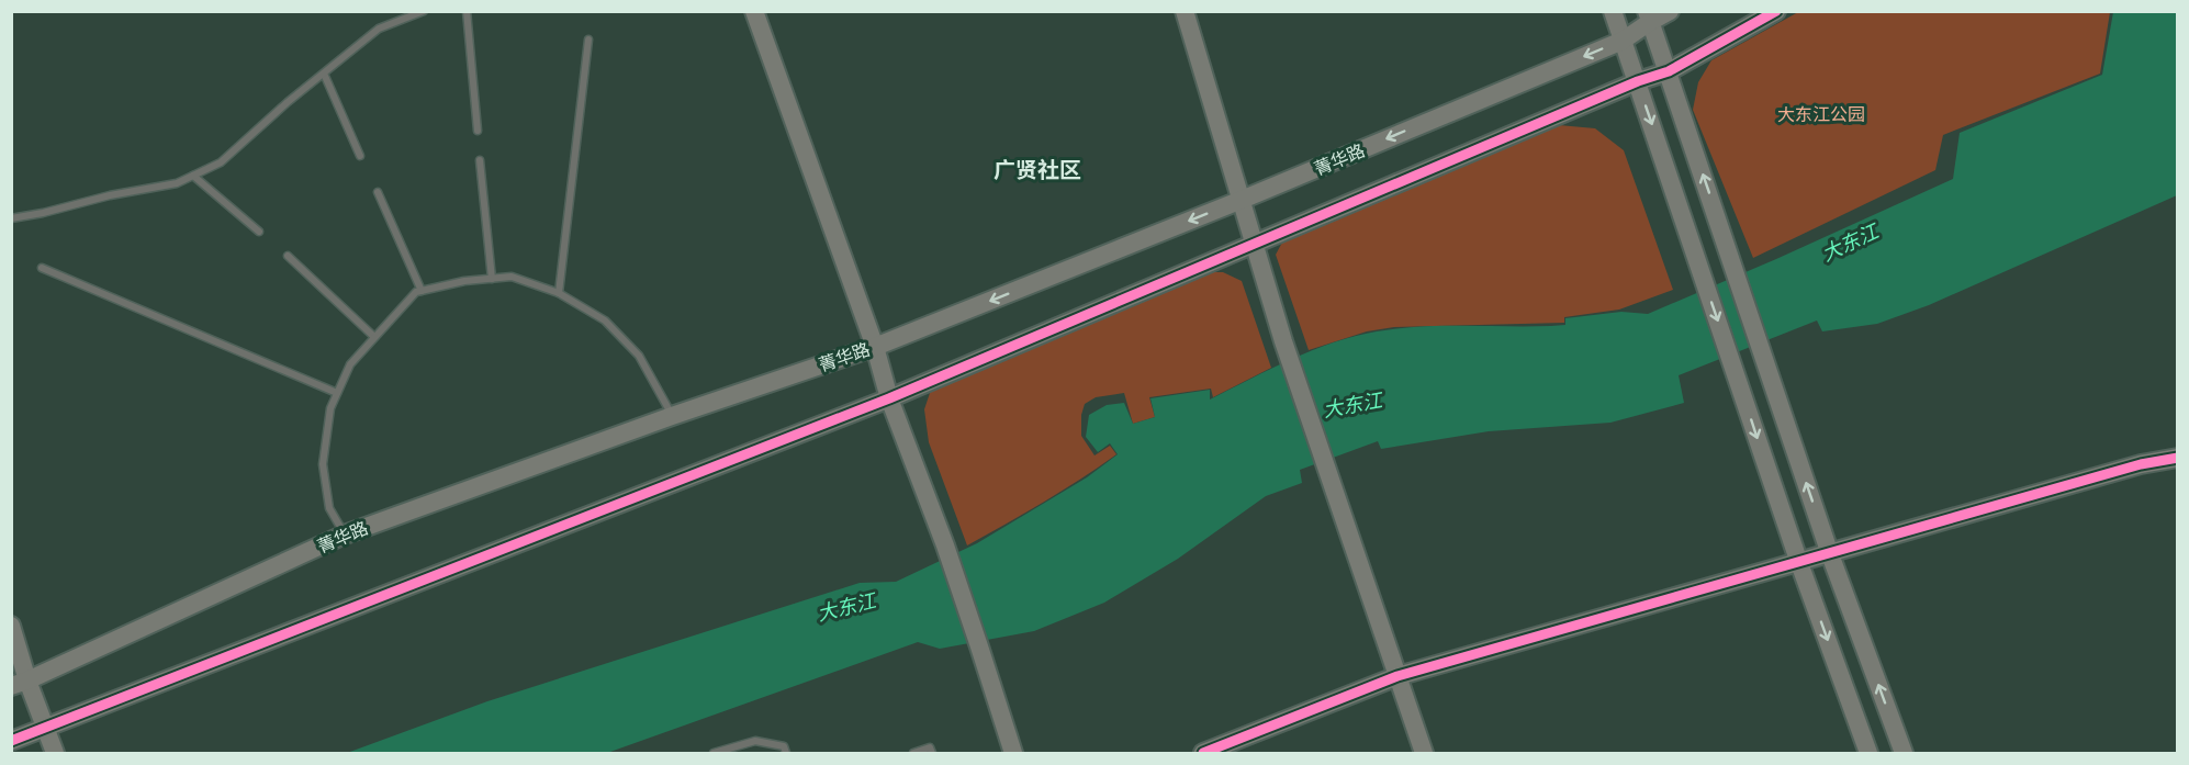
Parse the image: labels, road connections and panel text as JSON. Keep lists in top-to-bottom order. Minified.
{"streets":{"street":["菁华路"]},"districts":["广贤社区"],"water":["大东江"],"parks":["大东江公园"]}
